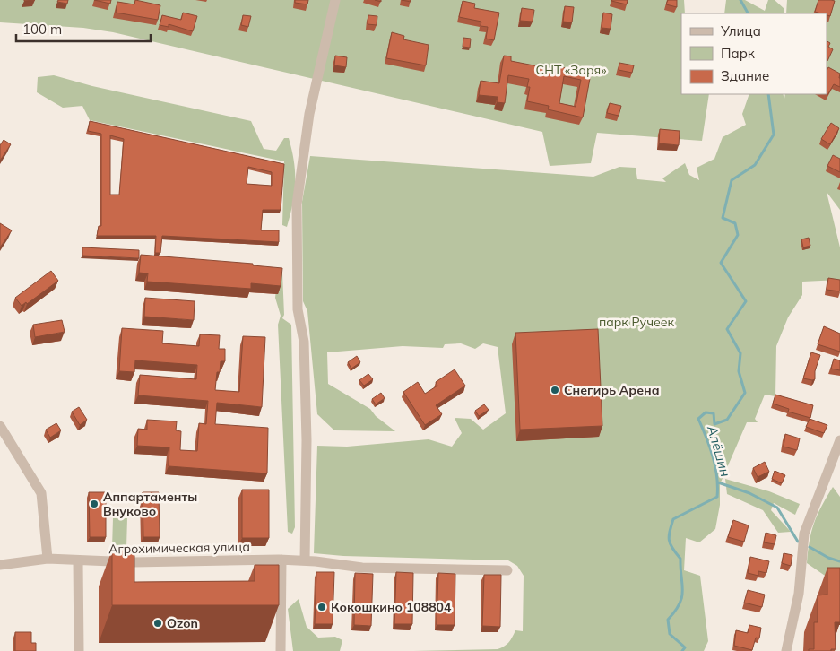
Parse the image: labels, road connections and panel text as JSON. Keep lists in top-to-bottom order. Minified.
{"streets":{"street":["Агрохимическая улица"]},"water":["Алёшин"],"parks":["СНТ «Заря»","парк Ручеек"],"places":["Снегирь Арена","Аппартаменты Внуково","Кокошкино 108804","Ozon"],"legend":["Улица","Парк","Здание"],"scale_bar":"100 m"}
